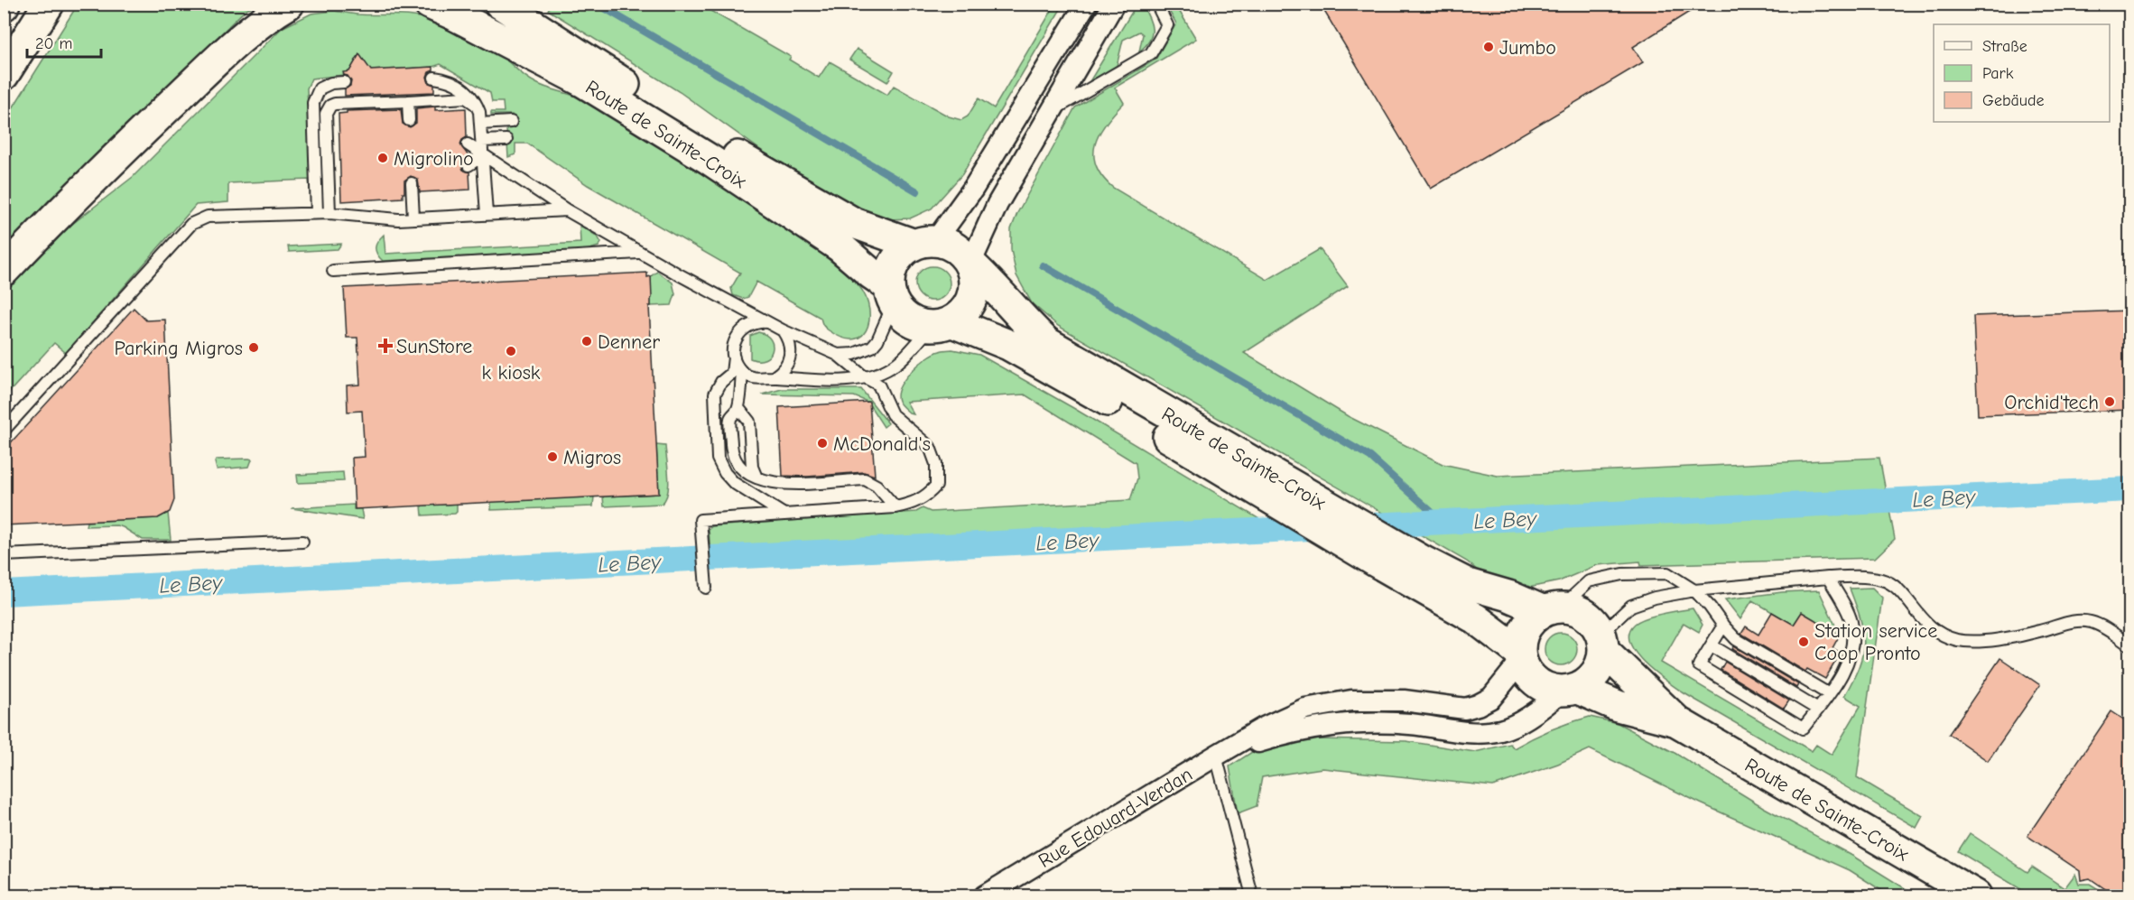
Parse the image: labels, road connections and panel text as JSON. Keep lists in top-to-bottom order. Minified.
{"streets":{"main road":["Route de Sainte-Croix"],"street":["Rue Edouard-Verdan"]},"water":["Le Bey"],"places":{"other":["Jumbo","Migrolino","Denner","Parking Migros","k kiosk","Orchid'tech","McDonald's","Migros","Station service Coop Pronto"],"health":["SunStore"]},"legend":["Straße","Park","Gebäude"],"scale_bar":"20 m"}
